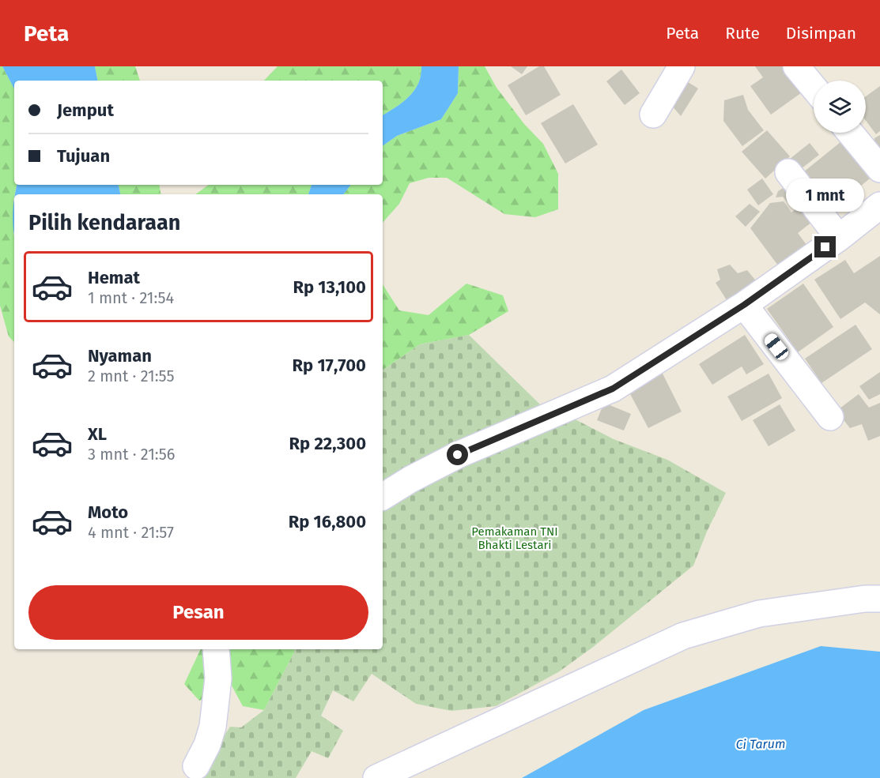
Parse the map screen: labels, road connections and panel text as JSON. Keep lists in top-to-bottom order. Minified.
{"water":["Ci Tarum"],"parks":["Pemakaman TNI Bhakti Lestari"],"page":{"header":"Peta","nav":["Peta","Rute","Disimpan"],"banner":["Jemput","Tujuan"],"bubble":"1 mnt","heading":"Pilih kendaraan","list":[{"name":"Hemat","note":"1 mnt · 21:54","value":"Rp 13,100"},{"name":"Nyaman","note":"2 mnt · 21:55","value":"Rp 17,700"},{"name":"XL","note":"3 mnt · 21:56","value":"Rp 22,300"},{"name":"Moto","note":"4 mnt · 21:57","value":"Rp 16,800"}],"buttons":"Pesan"}}
